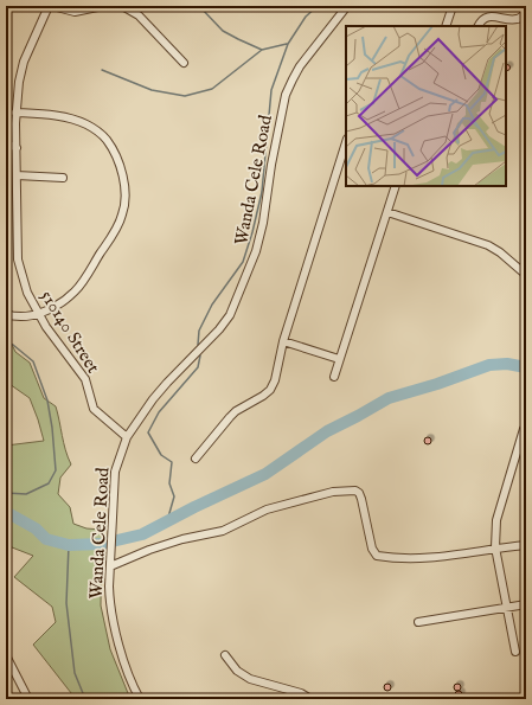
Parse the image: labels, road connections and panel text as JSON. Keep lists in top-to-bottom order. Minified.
{"streets":{"street":["Wanda Cele Road","510140 Street"]},"crossings":[["Wanda Cele Road","510140 Street"]]}
